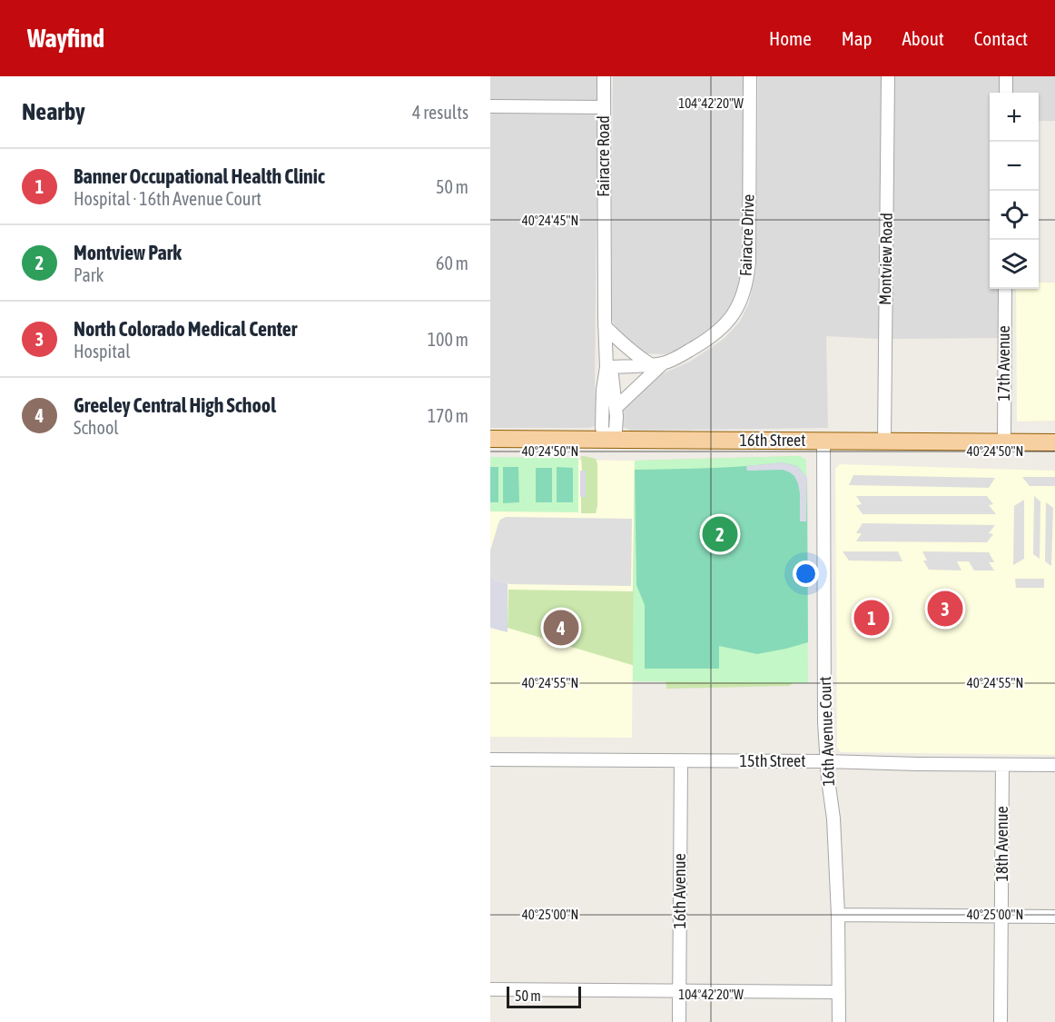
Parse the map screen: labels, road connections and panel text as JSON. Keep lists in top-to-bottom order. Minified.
{"streets":{"main road":["16th Street"],"street":["Fairacre Road","Fairacre Drive","Montview Road","17th Avenue","16th Avenue Court","15th Street","18th Avenue","16th Avenue"]},"crossings":[["Fairacre Road","Fairacre Drive"],["Fairacre Road","16th Street"],["Montview Road","16th Street"],["17th Avenue","16th Street"],["16th Street","16th Avenue Court"],["16th Avenue Court","15th Street"],["15th Street","18th Avenue"],["15th Street","16th Avenue"]],"scale_bar":"50 m","page":{"header":"Wayfind","nav":["Home","Map","About","Contact"],"heading":["Nearby","4 results"],"map_buttons":["+","−"],"list":[{"mark":"1","name":"Banner Occupational Health Clinic","note":"Hospital · 16th Avenue Court","value":"50 m"},{"mark":"2","name":"Montview Park","note":"Park","value":"60 m"},{"mark":"3","name":"North Colorado Medical Center","note":"Hospital","value":"100 m"},{"mark":"4","name":"Greeley Central High School","note":"School","value":"170 m"}],"pins":["2","3","1","4"],"scale":"50 m"},"coordinates":["104°42'20\"W","40°24'45\"N","40°24'50\"N","40°24'55\"N","40°25'00\"N"]}
